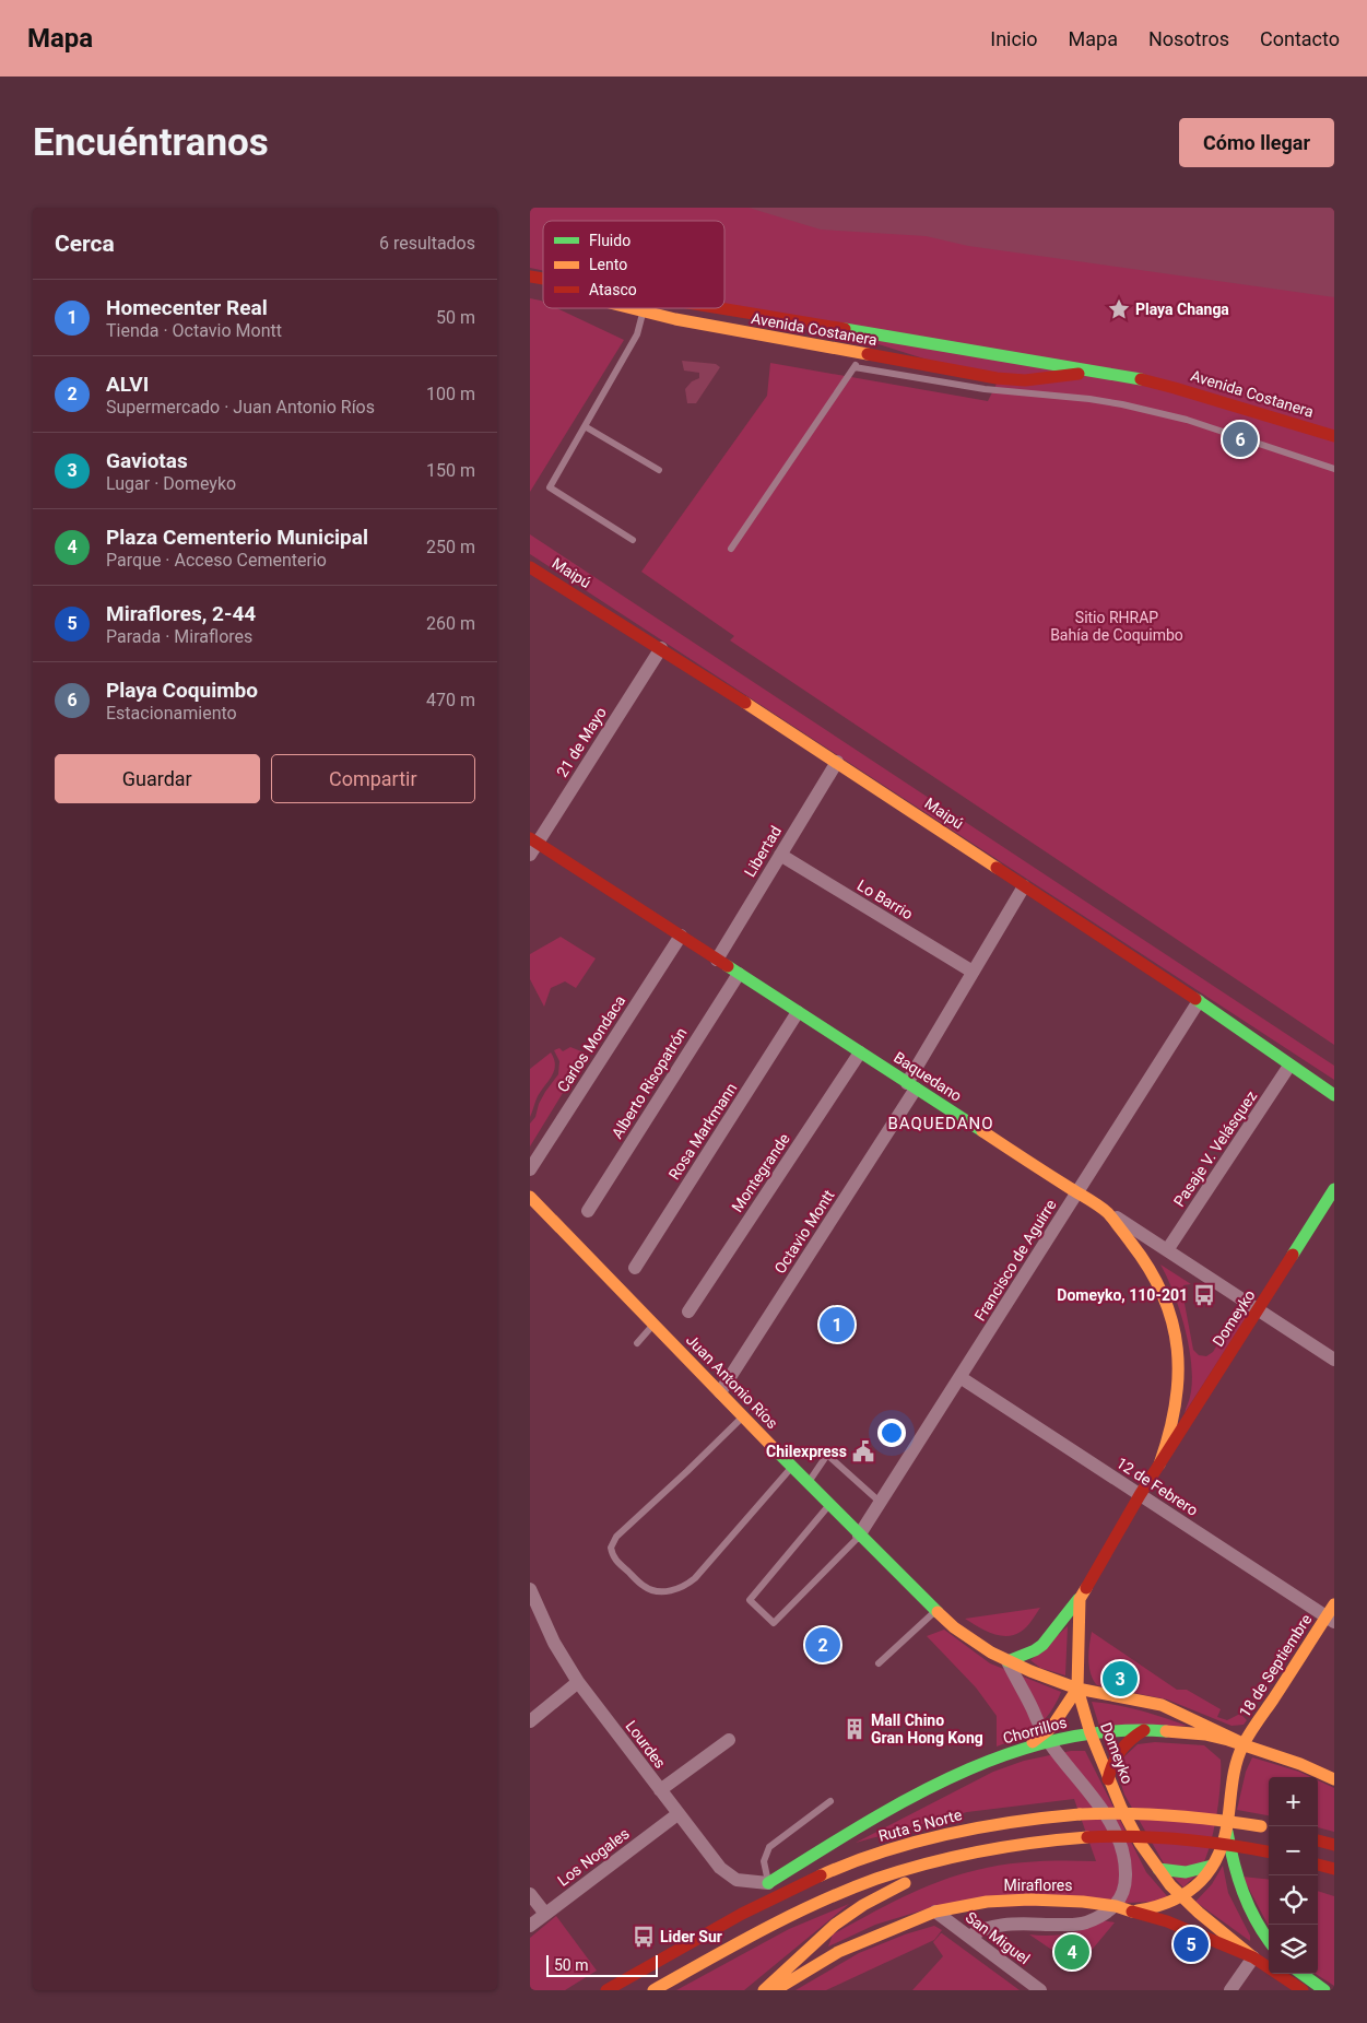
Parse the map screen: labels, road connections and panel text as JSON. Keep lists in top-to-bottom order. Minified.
{"streets":{"main road":["Avenida Costanera","Maipú","Baquedano","Domeyko","Juan Antonio Ríos","18 de Septiembre","Chorrillos","Ruta 5 Norte","Miraflores"],"street":["21 de Mayo","Libertad","Lo Barrio","Carlos Mondaca","Alberto Risopatrón","Rosa Markmann","Pasaje V. Velásquez","Montegrande","Octavio Montt","Francisco de Aguirre","12 de Febrero","Lourdes","Los Nogales","San Miguel"]},"crossings":[["Maipú","21 de Mayo"],["Maipú","Libertad"],["Maipú","Pasaje V. Velásquez"],["Maipú","Francisco de Aguirre"],["21 de Mayo","Baquedano"],["Libertad","Lo Barrio"],["Libertad","Baquedano"],["Carlos Mondaca","Baquedano"],["Baquedano","Alberto Risopatrón"],["Baquedano","Rosa Markmann"],["Baquedano","Pasaje V. Velásquez"],["Baquedano","Montegrande"],["Baquedano","Octavio Montt"],["Baquedano","Francisco de Aguirre"],["Baquedano","Domeyko"],["Octavio Montt","Juan Antonio Ríos"],["Francisco de Aguirre","Juan Antonio Ríos"],["Francisco de Aguirre","12 de Febrero"],["Domeyko","Juan Antonio Ríos"],["Domeyko","12 de Febrero"],["Domeyko","18 de Septiembre"],["Domeyko","Chorrillos"],["Domeyko","Miraflores"],["Juan Antonio Ríos","18 de Septiembre"],["Juan Antonio Ríos","Chorrillos"],["12 de Febrero","18 de Septiembre"],["18 de Septiembre","Chorrillos"],["Chorrillos","Lourdes"],["Chorrillos","Ruta 5 Norte"],["Lourdes","Los Nogales"],["Miraflores","San Miguel"]],"districts":["BAQUEDANO"],"parks":["Sitio RHRAP Bahía de Coquimbo"],"places":{"place":["Playa Changa"],"bus stop":["Domeyko, 110-201","Lider Sur"],"public building":["Chilexpress"],"building":["Mall Chino Gran Hong Kong"]},"legend":["Fluido","Lento","Atasco"],"scale_bar":"50 m","page":{"header":"Mapa","nav":["Inicio","Mapa","Nosotros","Contacto"],"buttons":["Cómo llegar",["Guardar","Compartir"]],"title":"Encuéntranos","heading":["Cerca","6 resultados"],"list":[{"mark":"1","name":"Homecenter Real","note":"Tienda · Octavio Montt","value":"50 m"},{"mark":"2","name":"ALVI","note":"Supermercado · Juan Antonio Ríos","value":"100 m"},{"mark":"3","name":"Gaviotas","note":"Lugar · Domeyko","value":"150 m"},{"mark":"4","name":"Plaza Cementerio Municipal","note":"Parque · Acceso Cementerio","value":"250 m"},{"mark":"5","name":"Miraflores, 2-44","note":"Parada · Miraflores","value":"260 m"},{"mark":"6","name":"Playa Coquimbo","note":"Estacionamiento","value":"470 m"}],"pins":["6","1","2","3","5","4"],"map_buttons":["+","−"],"scale":"50 m"}}
